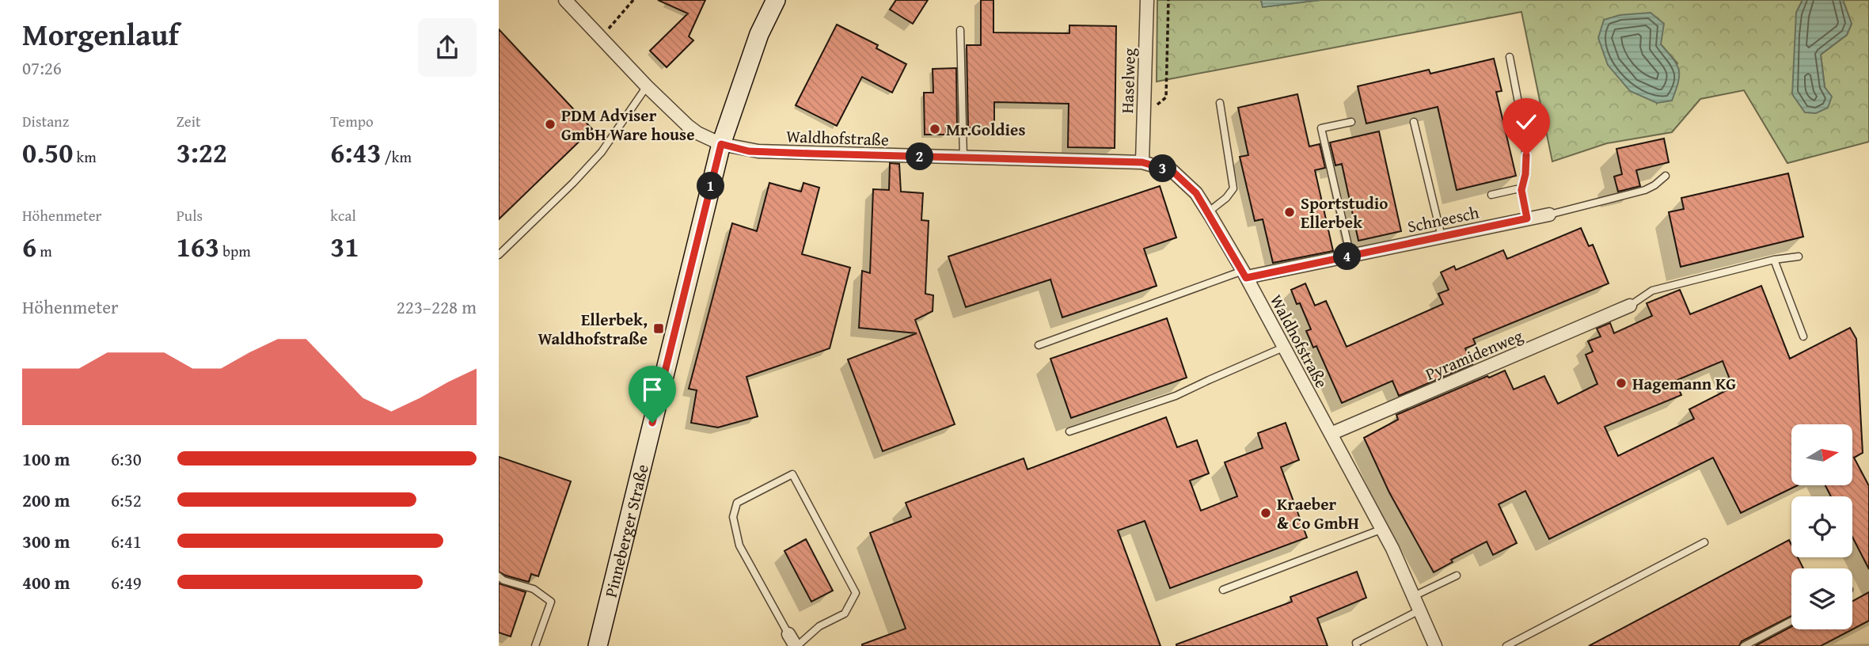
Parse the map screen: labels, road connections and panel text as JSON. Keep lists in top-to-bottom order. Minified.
{"streets":{"main road":["Pinneberger Straße"],"street":["Haselweg","Waldhofstraße","Schneesch","Pyramidenweg"]},"crossings":[["Haselweg","Waldhofstraße"],["Waldhofstraße","Schneesch"],["Waldhofstraße","Pyramidenweg"],["Waldhofstraße","Pinneberger Straße"]],"places":{"other":["PDM Adviser GmbH Ware house","Mr.Goldies","Sportstudio Ellerbek","Hagemann KG","Kraeber & Co GmbH"],"transit":["Ellerbek, Waldhofstraße"]},"north":"right","page":{"heading":["Morgenlauf","07:26"],"stats":[["Distanz","0.50 km"],["Zeit","3:22"],["Tempo","6:43 /km"],["Höhenmeter","6 m"],["Puls","163 bpm"],["kcal","31"]],"pins":["2","3","1","4"],"chart":["Höhenmeter","223–228 m"],"list":[{"name":"100 m","note":"6:30"},{"name":"200 m","note":"6:52"},{"name":"300 m","note":"6:41"},{"name":"400 m","note":"6:49"}]}}
